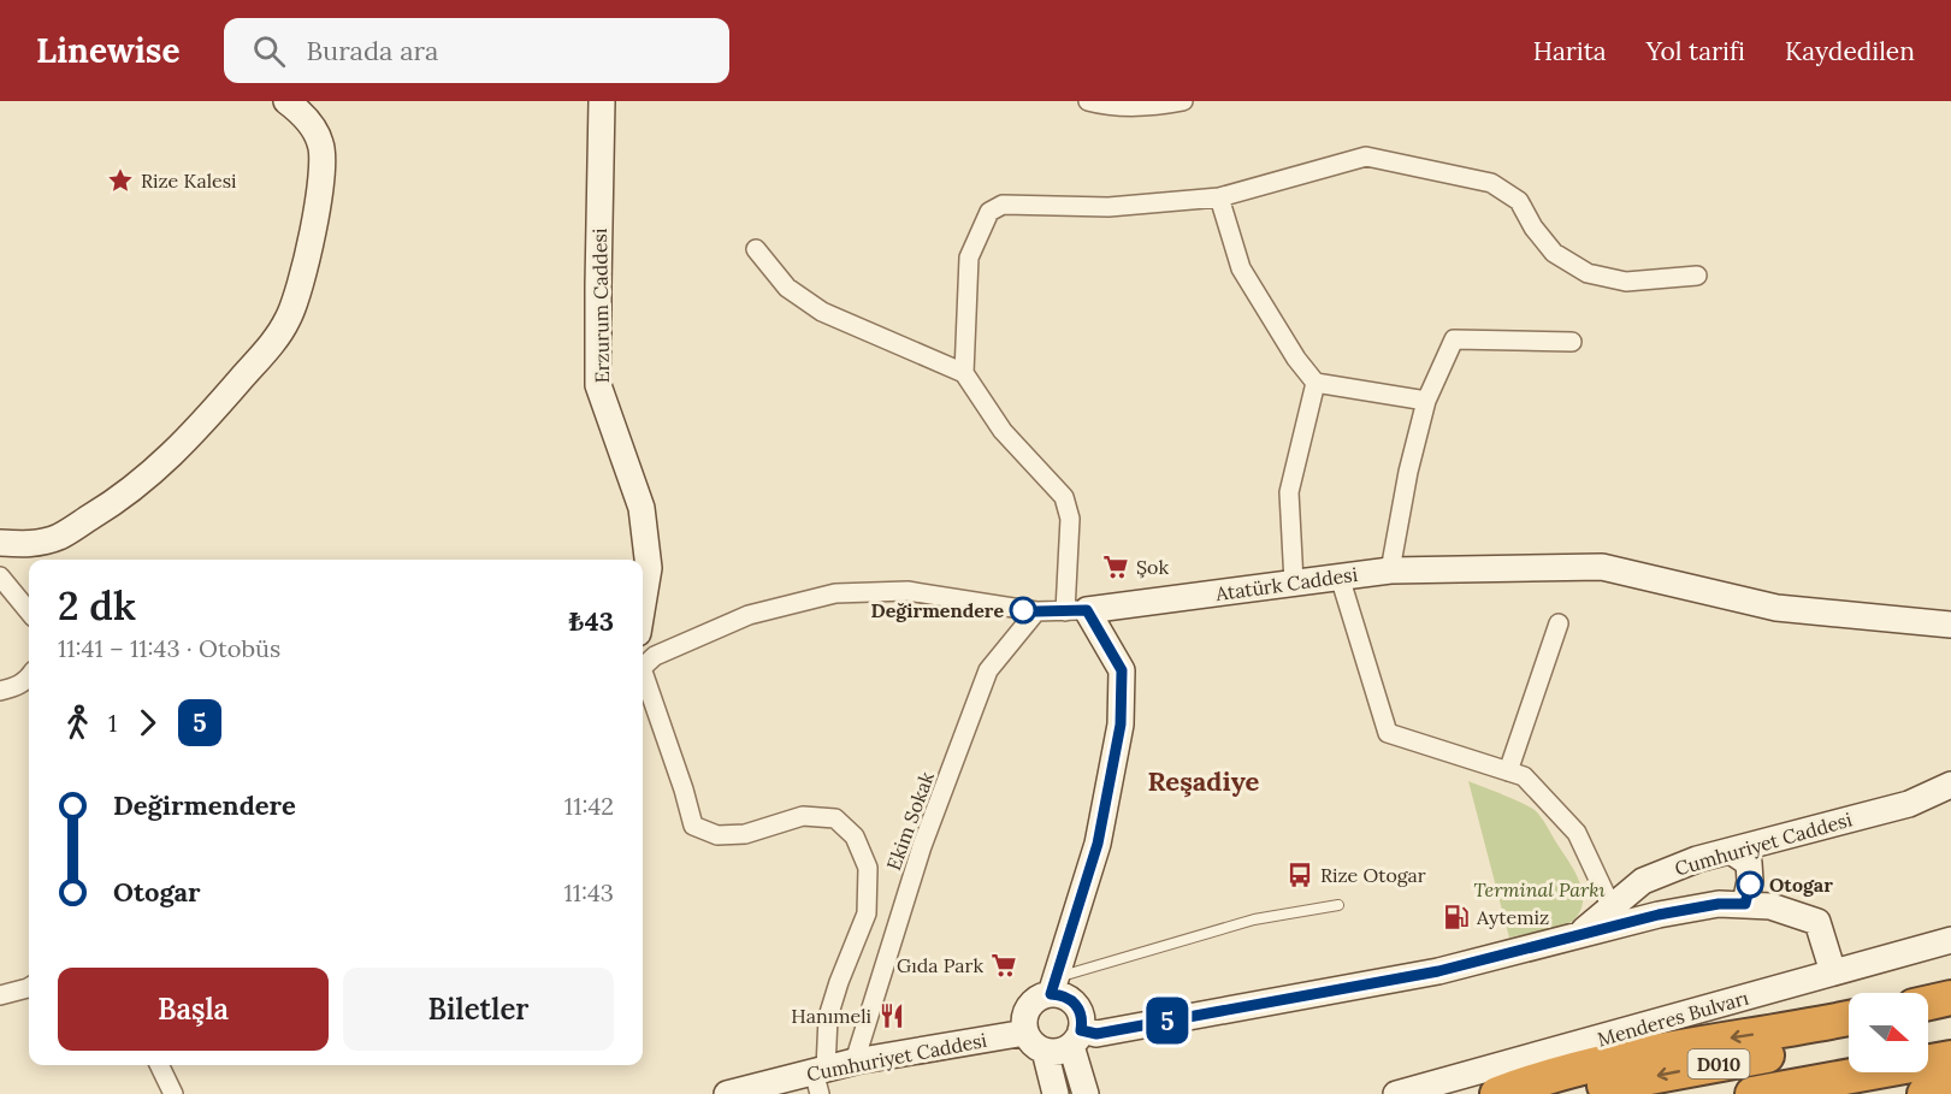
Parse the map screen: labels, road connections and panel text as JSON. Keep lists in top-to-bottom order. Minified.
{"streets":{"highway":["D010"],"street":["Erzurum Caddesi","Atatürk Caddesi","Ekim Sokak","Cumhuriyet Caddesi","Menderes Bulvarı"]},"crossings":[["Atatürk Caddesi","Ekim Sokak"],["Ekim Sokak","Cumhuriyet Caddesi"]],"districts":["Reşadiye"],"parks":["Terminal Parkı"],"places":{"place":["Rize Kalesi"],"supermarket":["Şok","Gıda Park"],"other":["Değirmendere","Otogar"],"bus stop":["Rize Otogar"],"fuel station":["Aytemiz"],"restaurant":["Hanımeli"]},"lines":["bus line 5"],"north":"right","page":{"header":"Linewise","search":"Burada ara","nav":["Harita","Yol tarifi","Kaydedilen"],"on_map":"5","heading":["2 dk","11:41 – 11:43 · Otobüs","₺43"],"legs":["1","5"],"list":[{"name":"Değirmendere","value":"11:42"},{"name":"Otogar","value":"11:43"}],"buttons":["Başla","Biletler"]}}
